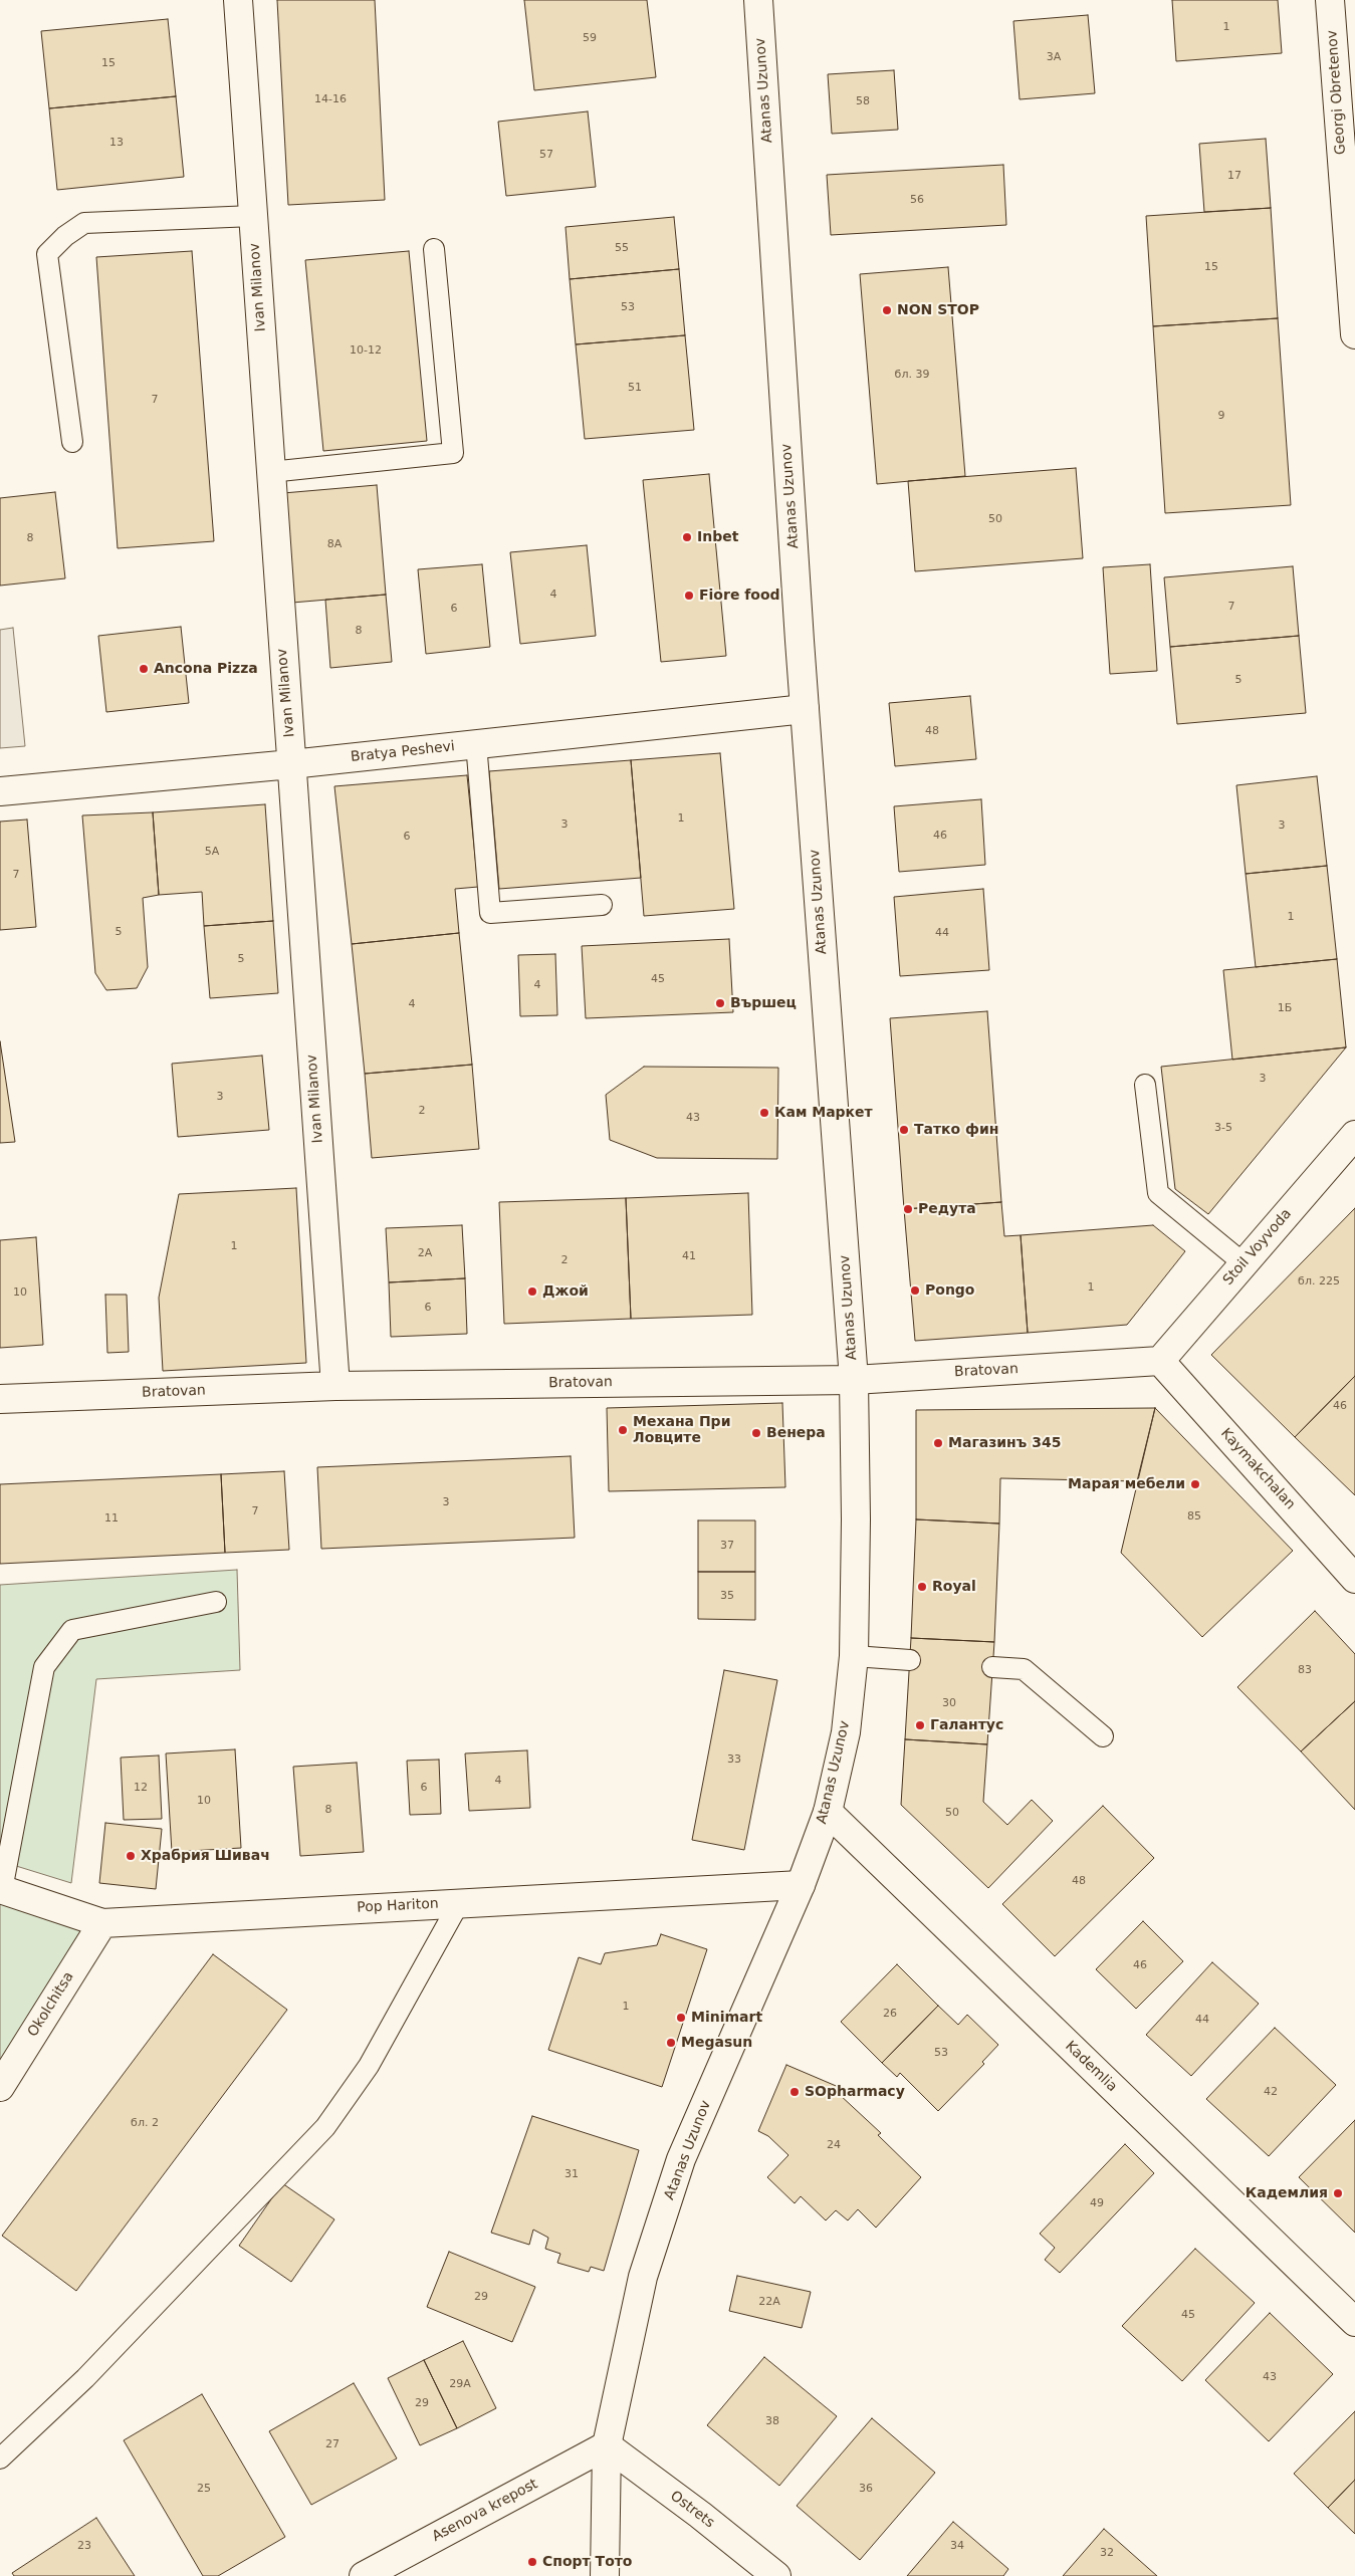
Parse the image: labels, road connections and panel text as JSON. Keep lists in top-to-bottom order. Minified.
{"streets":{"street":["Atanas Uzunov","Georgi Obretenov","Ivan Milanov","Bratya Peshevi","Stoil Voyvoda","Bratovan","Kaymakchalan","Pop Hariton","Okolchitsa","Kademlia","Ostrets","Asenova krepost"]},"crossings":[["Atanas Uzunov","Bratya Peshevi"],["Atanas Uzunov","Bratovan"],["Atanas Uzunov","Pop Hariton"],["Atanas Uzunov","Kademlia"],["Atanas Uzunov","Ostrets"],["Atanas Uzunov","Asenova krepost"],["Ivan Milanov","Bratya Peshevi"],["Ivan Milanov","Bratovan"],["Stoil Voyvoda","Bratovan"],["Stoil Voyvoda","Kaymakchalan"],["Bratovan","Kaymakchalan"],["Pop Hariton","Okolchitsa"],["Ostrets","Asenova krepost"]],"places":["NON STOP","Inbet","Fiore food","Ancona Pizza","Вършец","Кам Маркет","Татко фин","Редута","Pongo","Джой","Механа При Ловците","Венера","Магазинъ 345","Марая мебели","Royal","Галантус","Храбрия Шивач","Minimart","Megasun","SOpharmacy","Кадемлия","Спорт Тото"],"house_numbers":["1","59","3А","15","14-16","58","13","57","17","56","55","15","53","10-12","бл. 39","51","7","9","50","8","8А","4","7","6","8","5","48","1","3","3","46","6","5А","7","1","5","44","5","45","4","4","1Б","3","3","2","43","3-5","1","2А","41","2","бл. 225","1","10","6","46","3","7","85","11","37","35","83","30","33","4","12","6","10","8","50","48","46","1","26","44","53","42","бл. 2","24","31","49","29","22А","45","43","29А","29","38","27","25","36","23","34","32"]}
